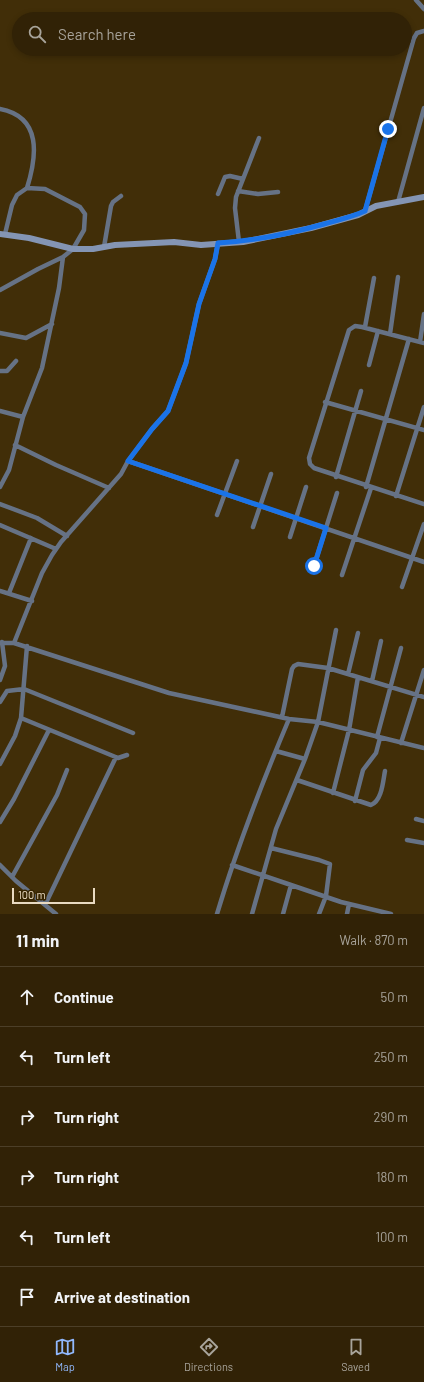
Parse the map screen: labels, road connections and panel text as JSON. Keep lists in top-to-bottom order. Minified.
{"scale_bar":"100 m","page":{"search":"Search here","scale":"100 m","heading":["11 min","Walk · 870 m"],"list":[["Continue","50 m"],["Turn left","250 m"],["Turn right","290 m"],["Turn right","180 m"],["Turn left","100 m"],"Arrive at destination"],"nav":["Map","Directions","Saved"]}}
